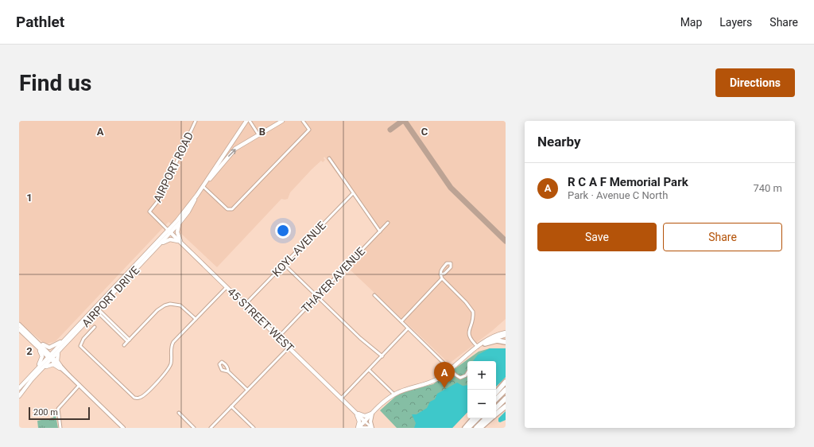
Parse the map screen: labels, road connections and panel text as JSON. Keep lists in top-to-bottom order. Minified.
{"streets":{"main road":["AIRPORT DRIVE","45 STREET WEST"],"street":["AIRPORT ROAD","KOYL AVENUE","THAYER AVENUE"]},"crossings":[["AIRPORT ROAD","45 STREET WEST"],["KOYL AVENUE","45 STREET WEST"],["THAYER AVENUE","45 STREET WEST"],["AIRPORT DRIVE","45 STREET WEST"]],"scale_bar":"200 m","page":{"header":"Pathlet","nav":["Map","Layers","Share"],"buttons":["Directions",["Save","Share"]],"title":"Find us","heading":"Nearby","list":[{"mark":"A","name":"R C A F Memorial Park","note":"Park · Avenue C North","value":"740 m"}],"map_buttons":["+","−"],"pins":"A","scale":"200 m"},"grid":{"columns":["A","B","C"],"rows":["1","2"]}}
